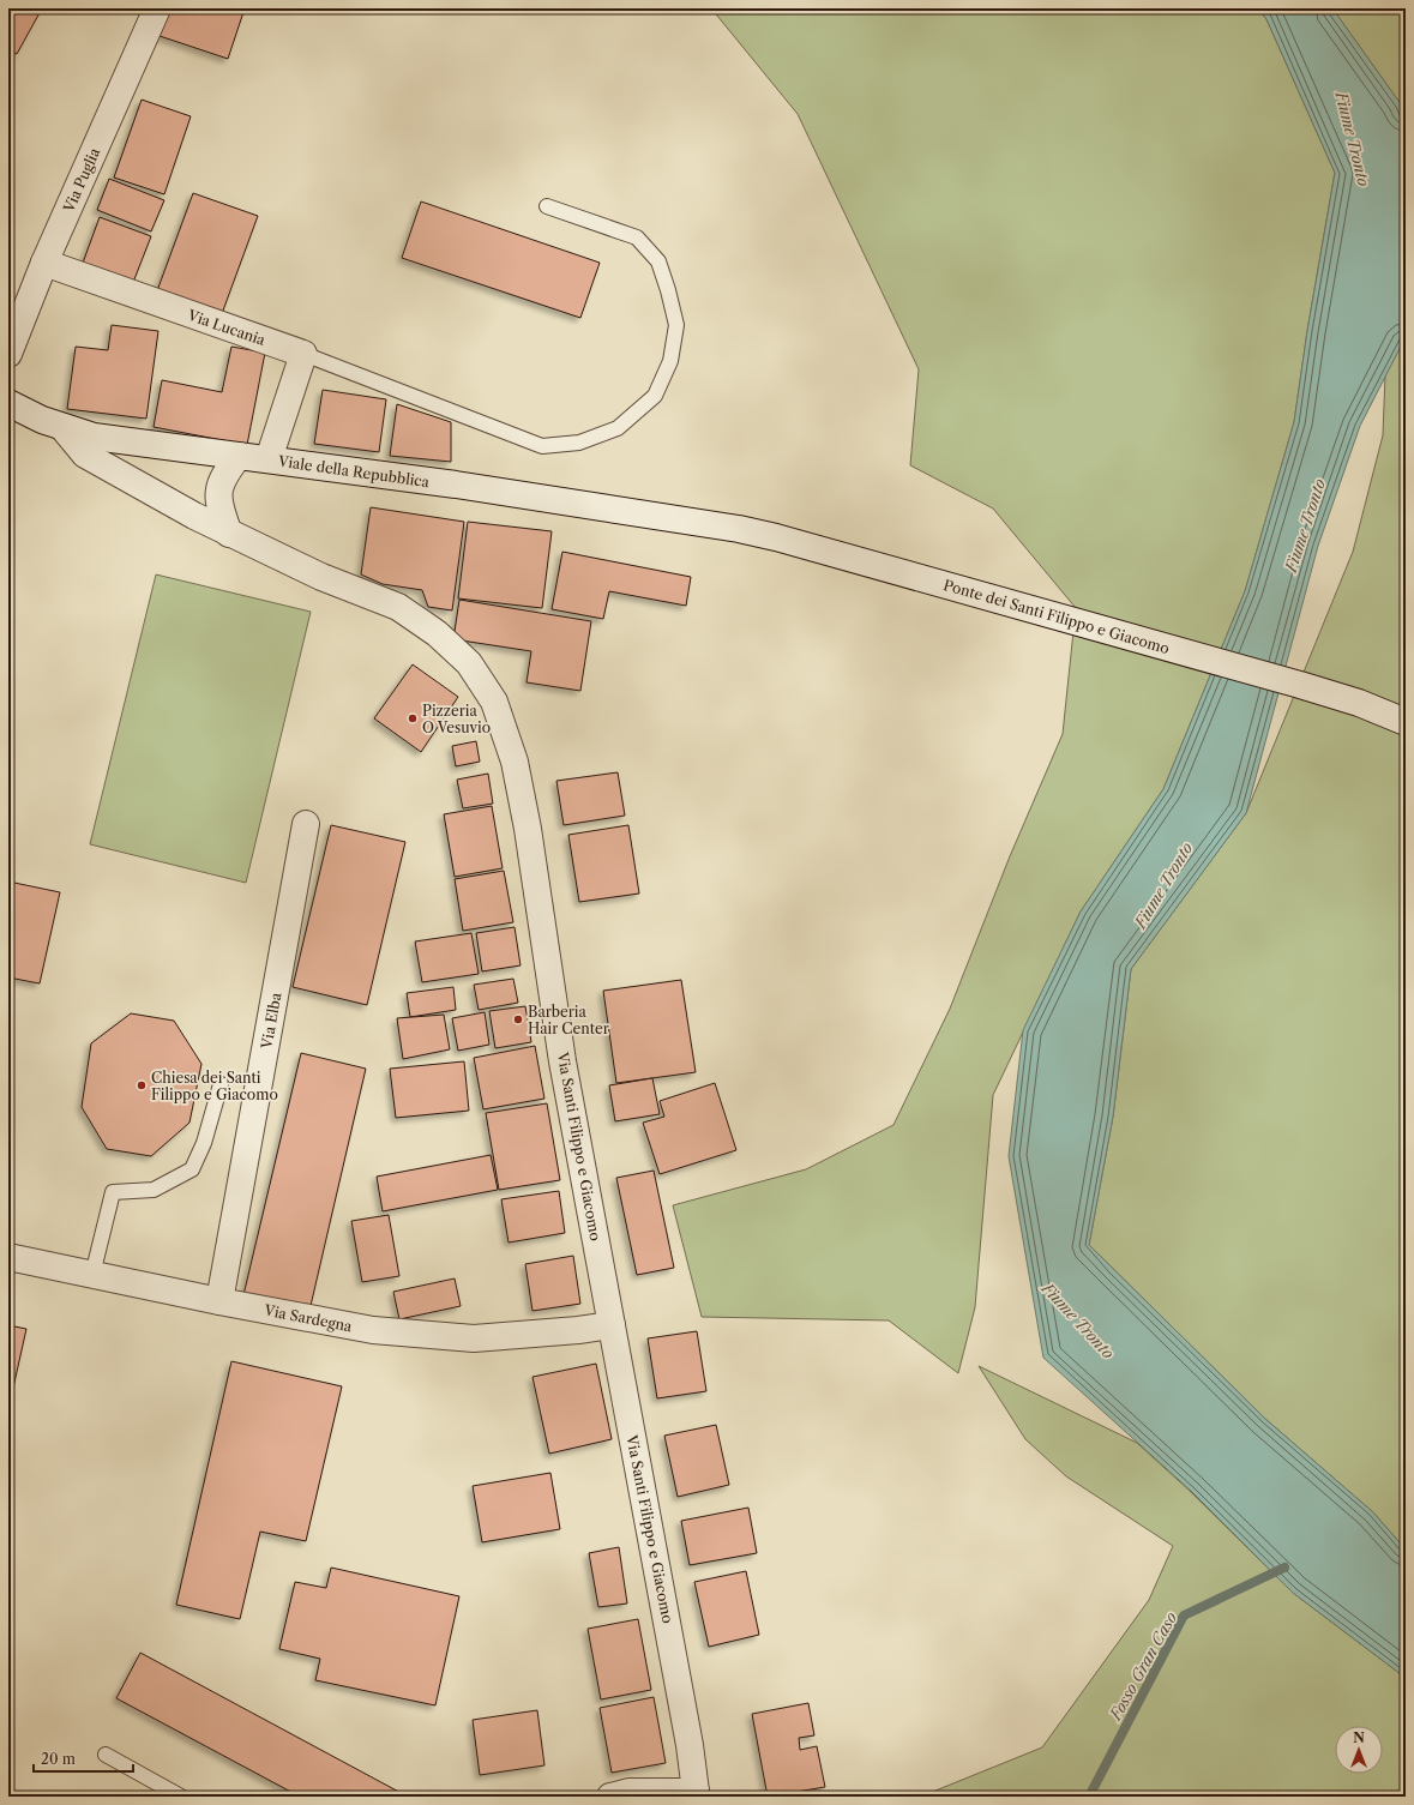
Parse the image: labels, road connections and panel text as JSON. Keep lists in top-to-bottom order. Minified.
{"streets":{"street":["Via Puglia","Via Lucania","Viale della Repubblica","Ponte dei Santi Filippo e Giacomo","Via Elba","Via Santi Filippo e Giacomo","Via Sardegna"]},"crossings":[["Via Puglia","Via Lucania"],["Viale della Repubblica","Ponte dei Santi Filippo e Giacomo"],["Viale della Repubblica","Via Santi Filippo e Giacomo"],["Via Elba","Via Sardegna"],["Via Santi Filippo e Giacomo","Via Sardegna"]],"water":["Fiume Tronto","Fosso Gran Caso"],"places":["Pizzeria O Vesuvio","Barberia Hair Center","Chiesa dei Santi Filippo e Giacomo"],"scale_bar":"20 m","north":"top"}
